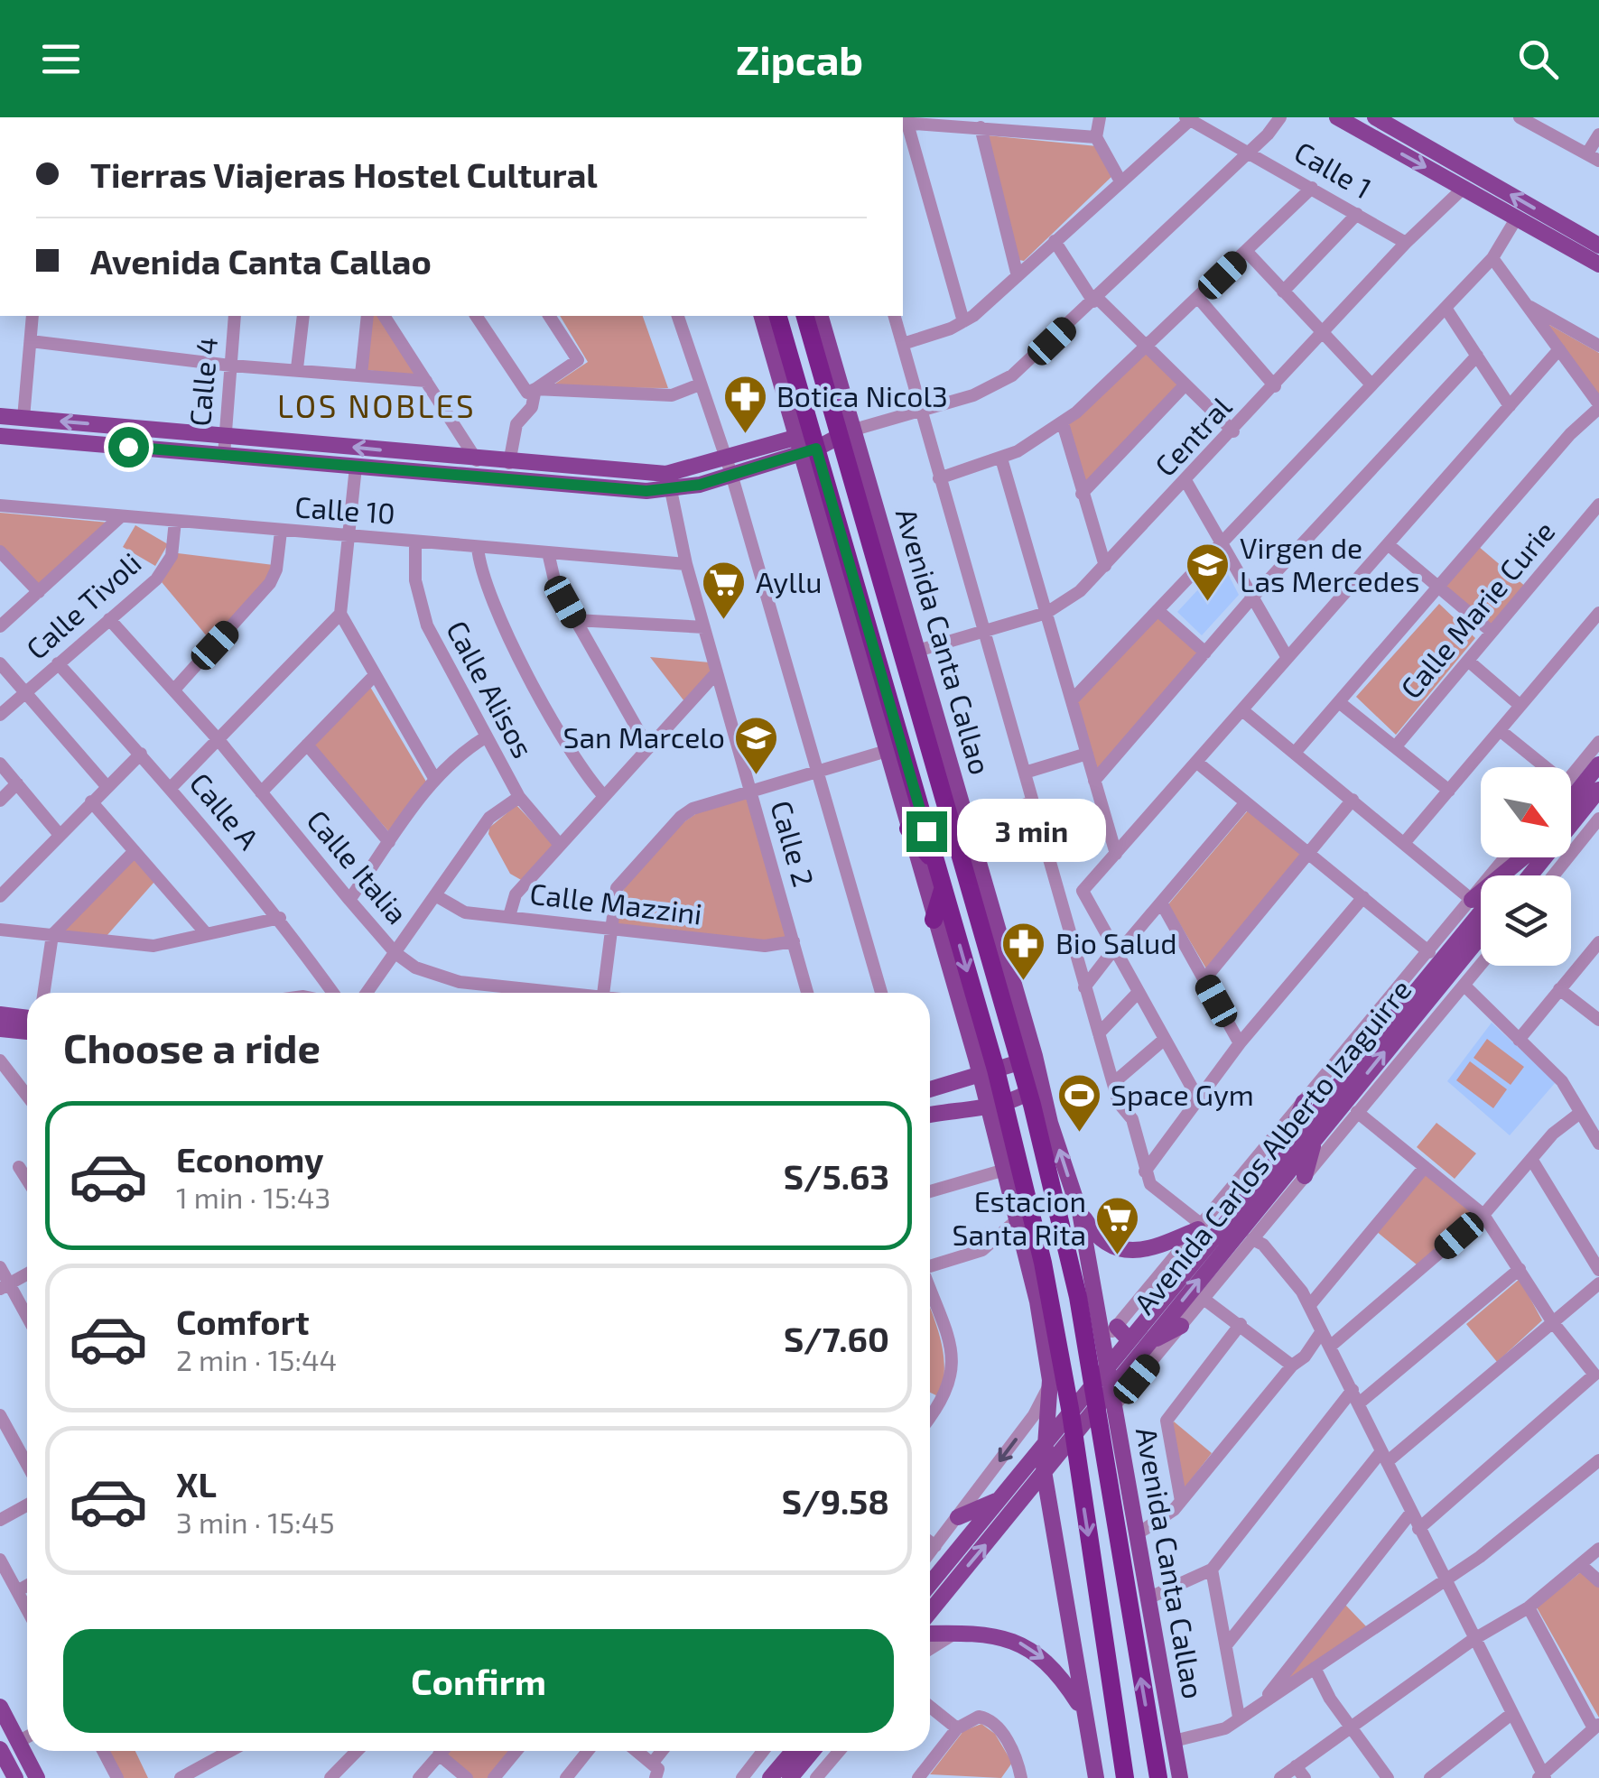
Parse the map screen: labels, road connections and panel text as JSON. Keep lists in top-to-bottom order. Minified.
{"streets":{"highway":["Avenida Canta Callao"],"main road":["Avenida Carlos Alberto Izaguirre"],"street":["Calle 1","Calle 4","Central","Calle 10","Calle Tivoli","Calle Marie Curie","Calle Alisos","Calle A","Calle 2","Calle Italia","Calle Mazzini"]},"crossings":[["Calle 1","Central"],["Central","Avenida Canta Callao"],["Calle 10","Calle Tivoli"],["Calle 10","Calle Alisos"],["Calle 10","Calle 2"],["Calle Tivoli","Calle A"],["Calle Tivoli","Calle Italia"],["Avenida Canta Callao","Avenida Carlos Alberto Izaguirre"],["Calle 2","Calle Mazzini"]],"districts":["LOS NOBLES"],"places":{"pharmacy":["Botica Nicol3","Bio Salud"],"school or university":["Virgen de Las Mercedes","San Marcelo"],"supermarket":["Ayllu","Estacion Santa Rita"],"sports":["Space Gym"]},"north":"bottom right","page":{"header":"Zipcab","banner":["Tierras Viajeras Hostel Cultural","Avenida Canta Callao"],"bubble":"3 min","heading":"Choose a ride","list":[{"name":"Economy","note":"1 min · 15:43","value":"S/5.63"},{"name":"Comfort","note":"2 min · 15:44","value":"S/7.60"},{"name":"XL","note":"3 min · 15:45","value":"S/9.58"}],"buttons":"Confirm"}}
